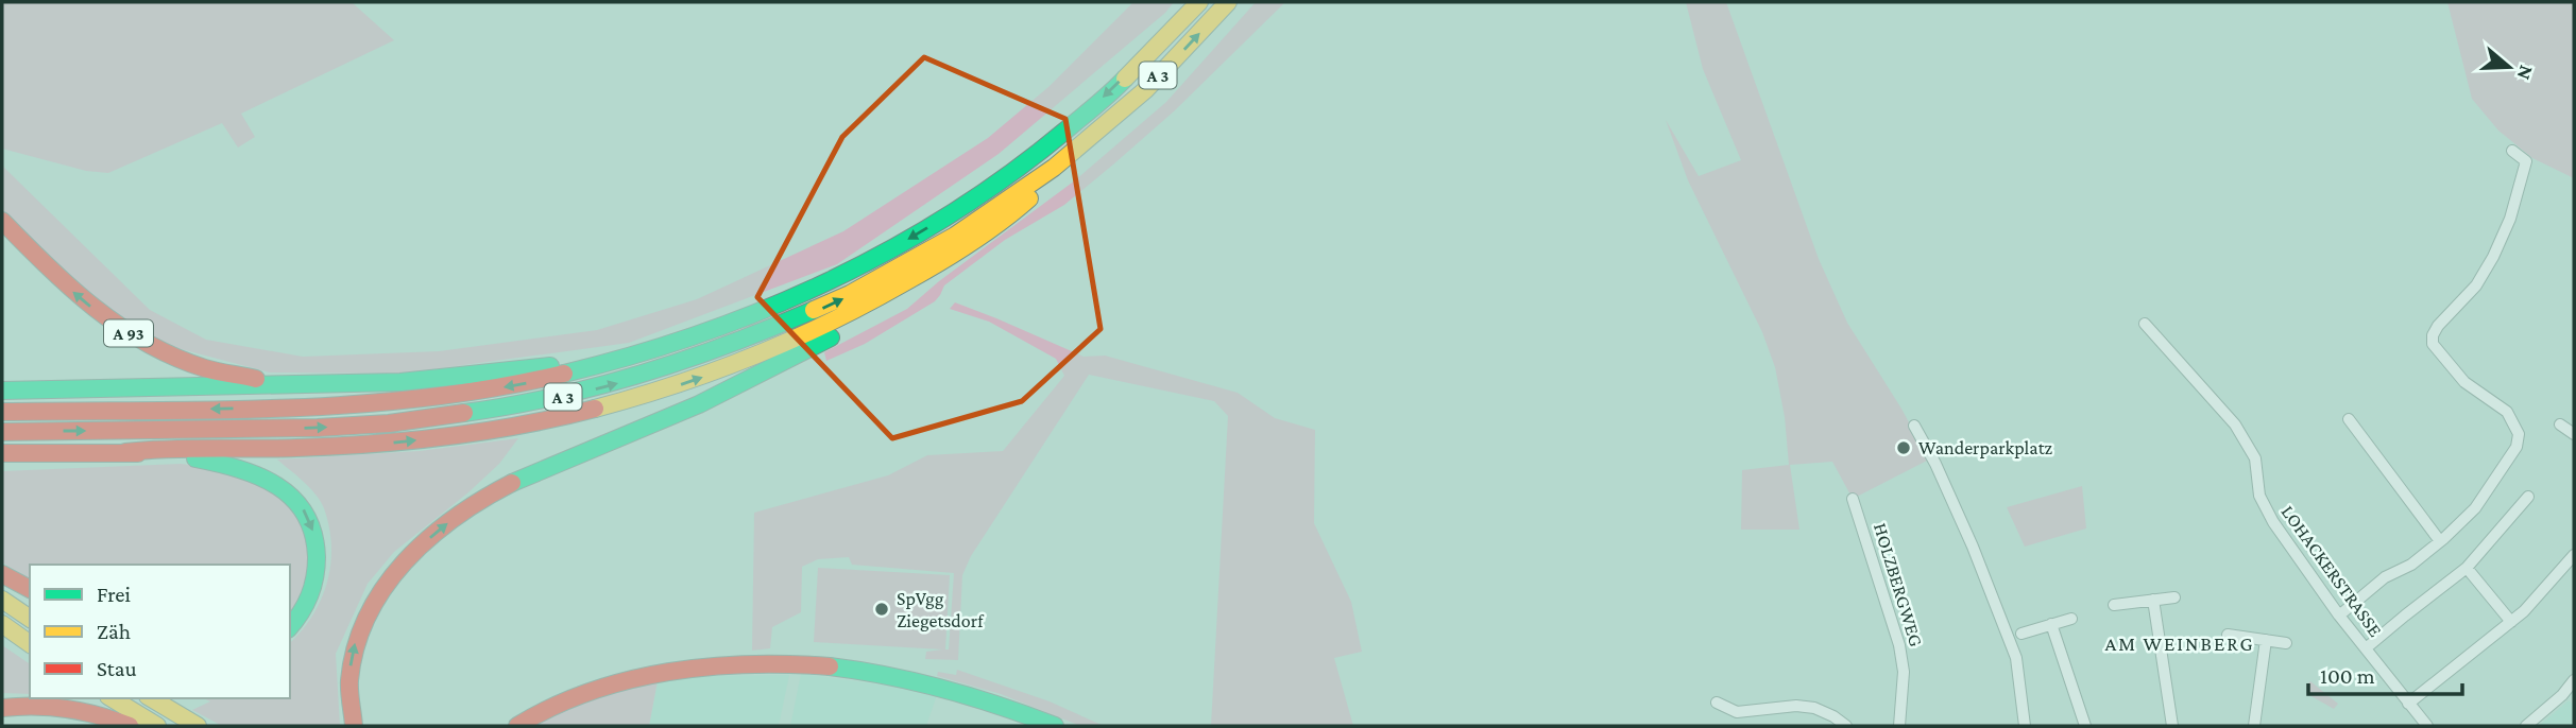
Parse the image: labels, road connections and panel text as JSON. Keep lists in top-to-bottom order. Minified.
{"streets":{"main road":["A 3","A 93"],"street":["LOHACKERSTRASSE","HOLZBERGWEG"]},"districts":["AM WEINBERG"],"places":["Wanderparkplatz","SpVgg Ziegetsdorf"],"legend":["Frei","Zäh","Stau"],"scale_bar":"100 m","north":"right"}
